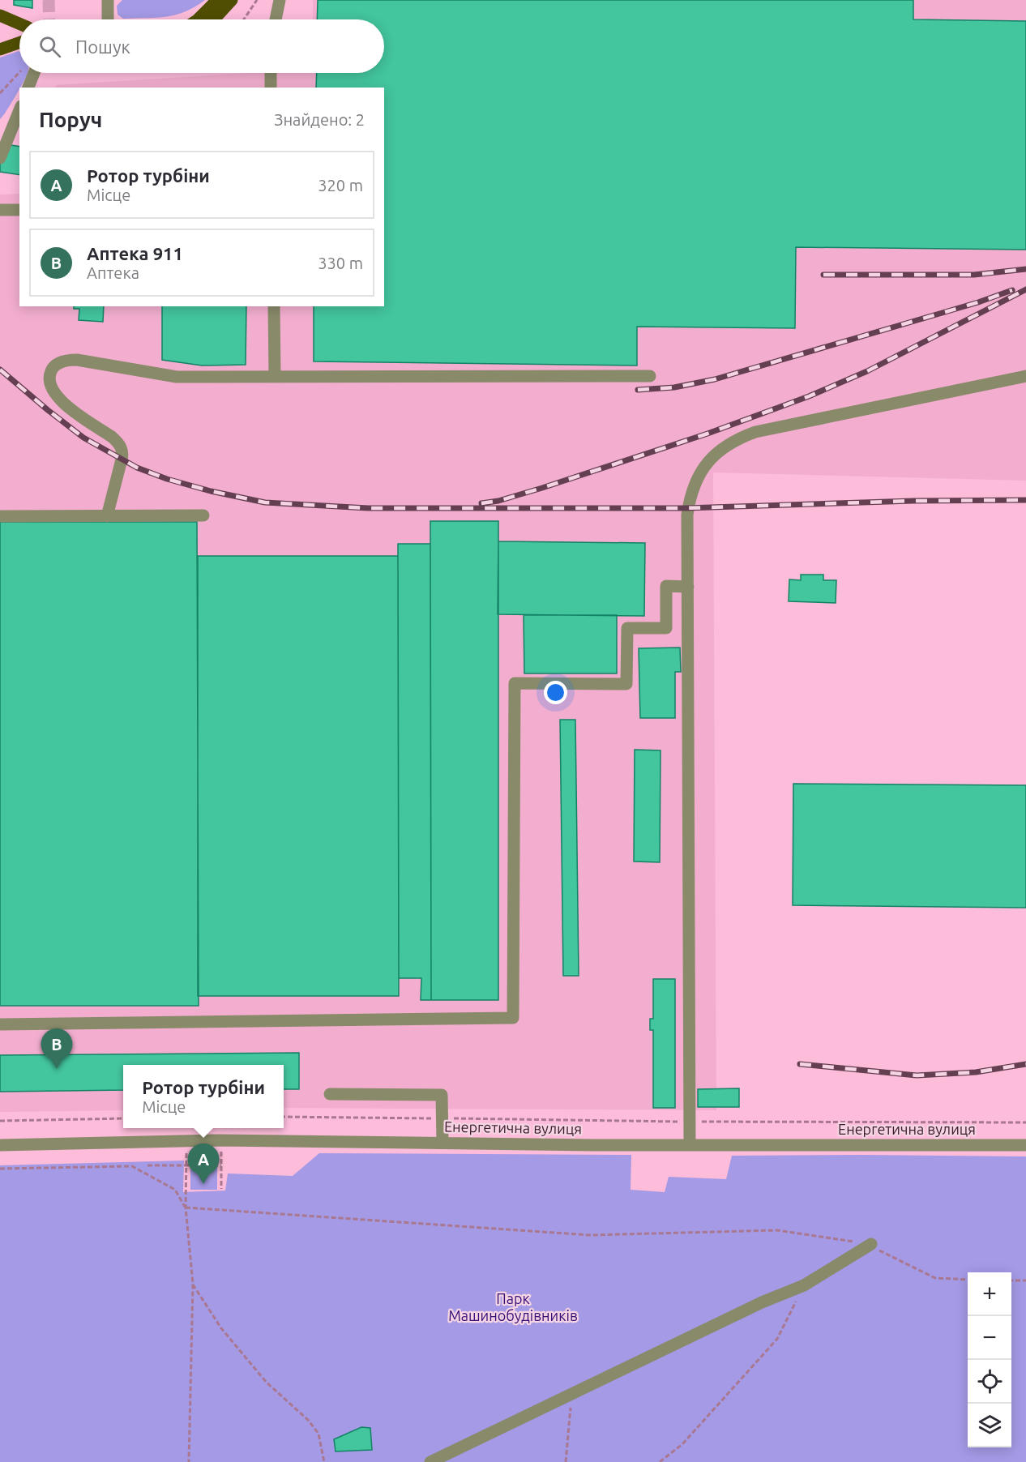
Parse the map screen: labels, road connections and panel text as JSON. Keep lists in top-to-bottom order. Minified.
{"streets":{"street":["Енергетична вулиця"]},"parks":["Парк Машинобудівників"],"page":{"search":"Пошук","heading":["Поруч","Знайдено: 2"],"list":[{"mark":"A","name":"Ротор турбіни","note":"Місце","value":"320 m"},{"mark":"B","name":"Аптека 911","note":"Аптека","value":"330 m"}],"pins":["B","A"],"popup":["Ротор турбіни","Місце"],"map_buttons":["+","−"]}}
